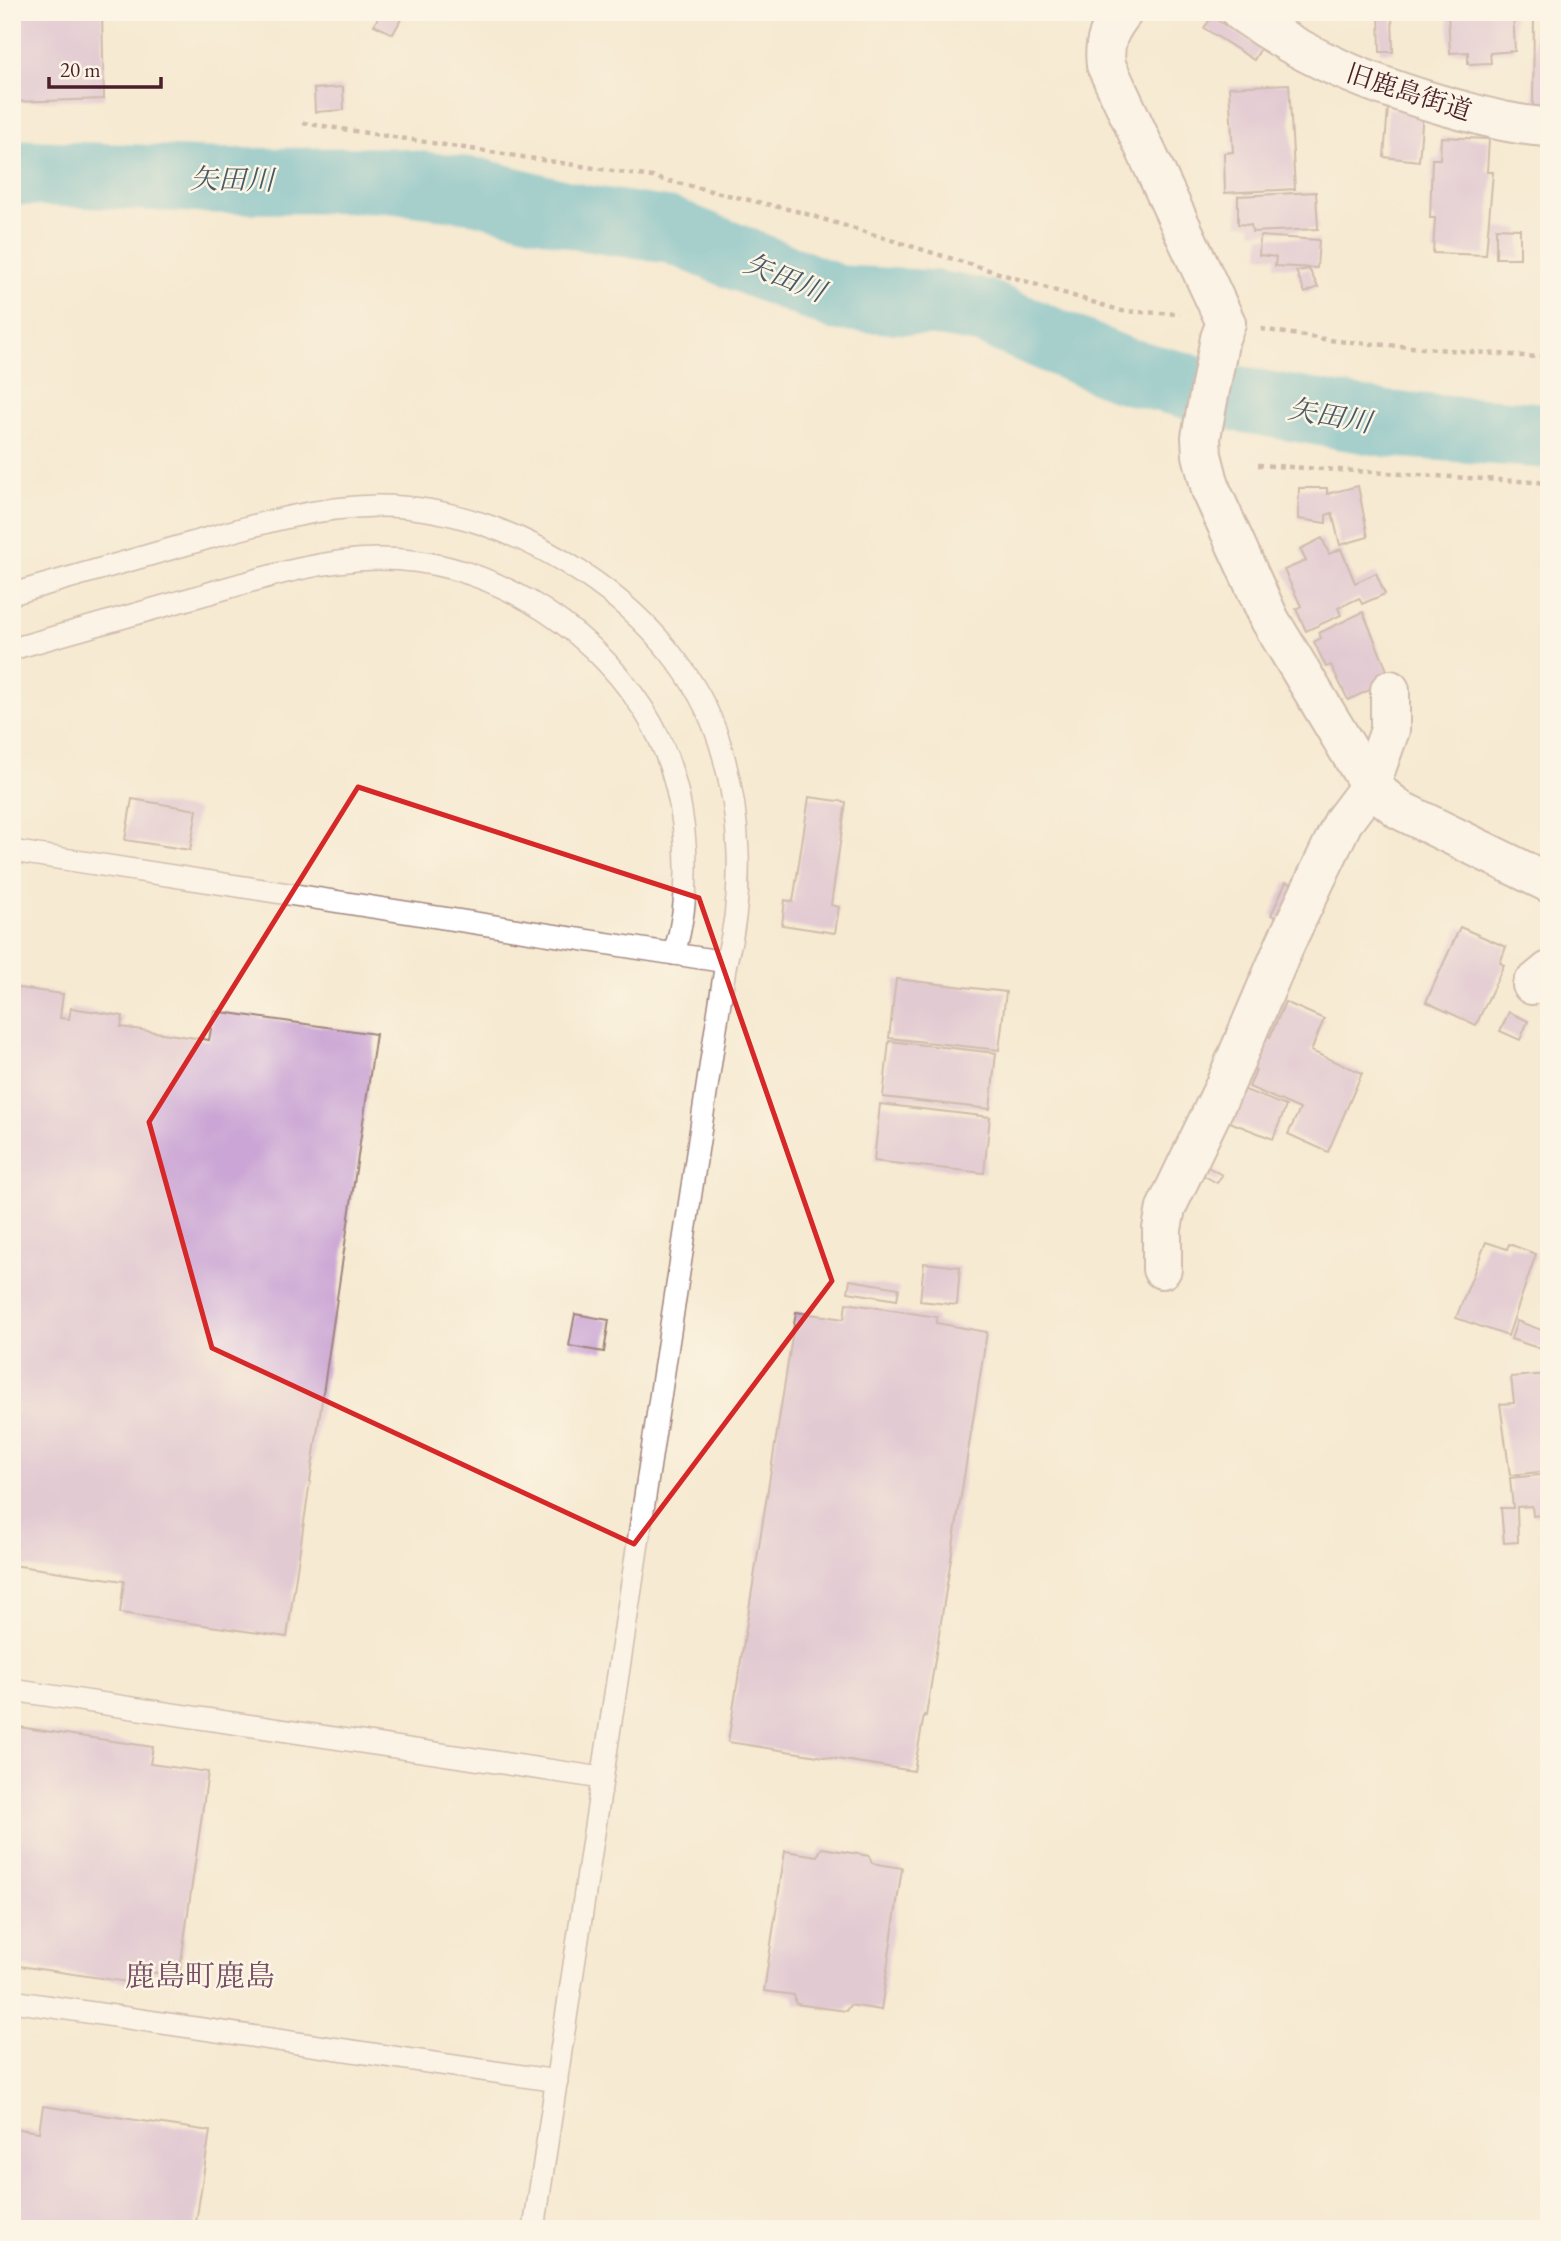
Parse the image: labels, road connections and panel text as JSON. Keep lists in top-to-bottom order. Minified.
{"streets":{"street":["旧鹿島街道"]},"districts":["鹿島町鹿島"],"water":["矢田川"],"scale_bar":"20 m"}
